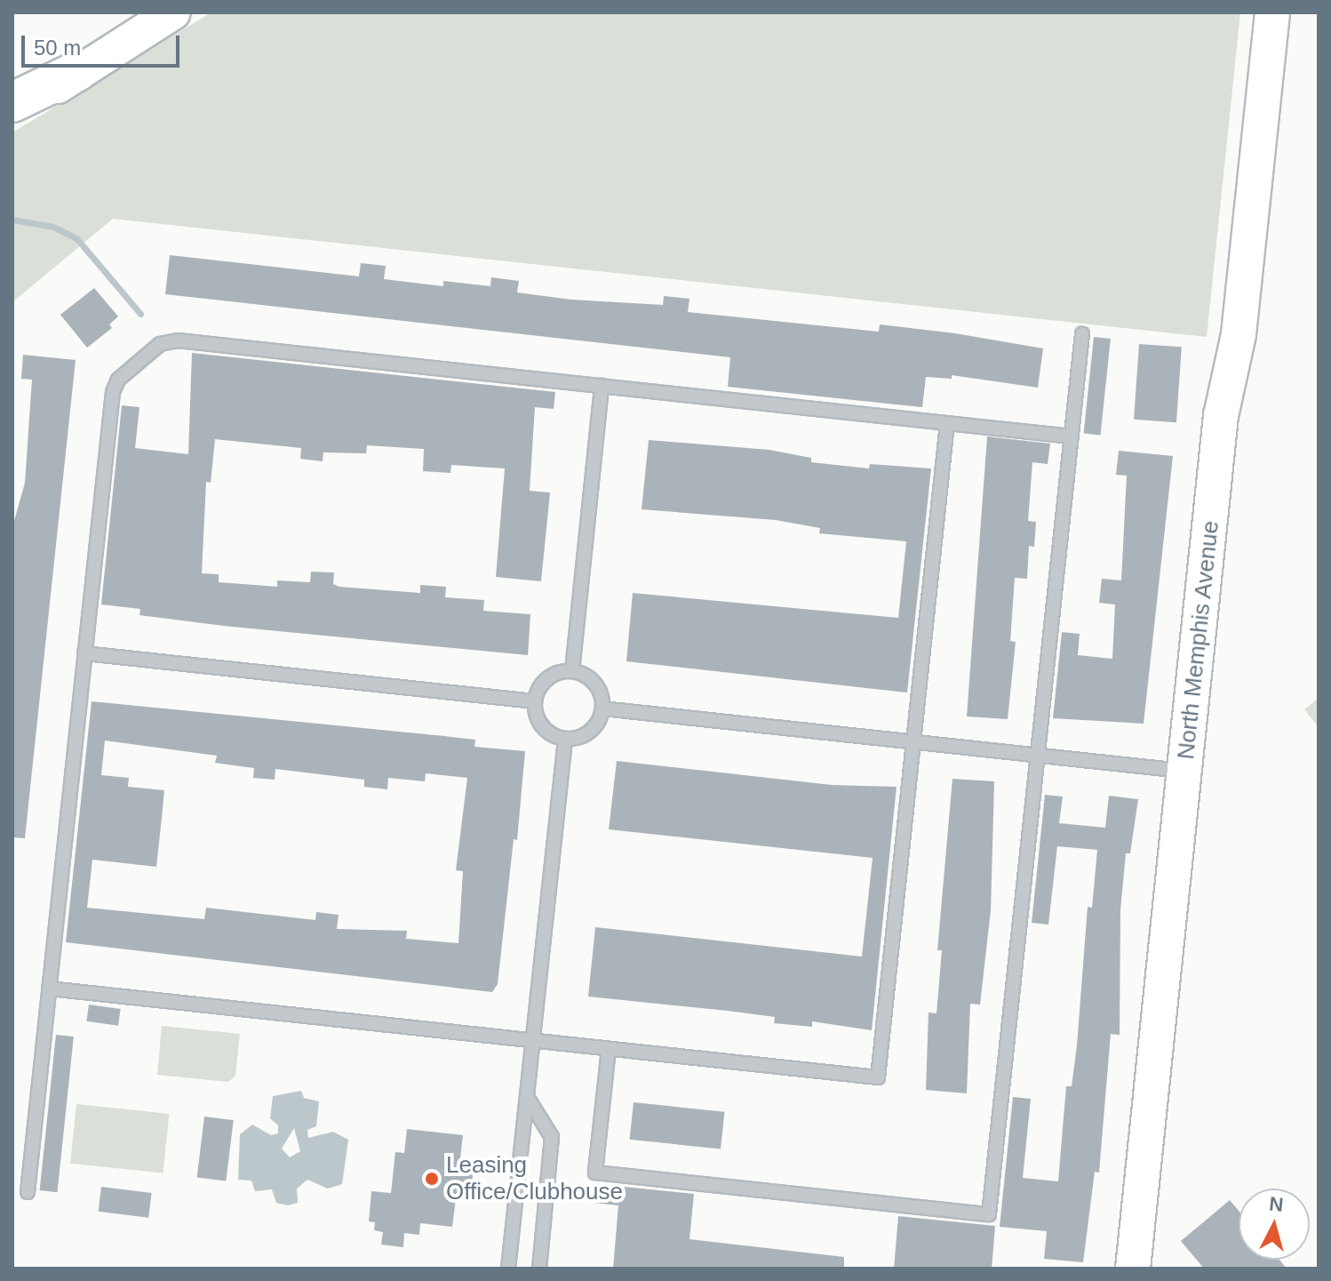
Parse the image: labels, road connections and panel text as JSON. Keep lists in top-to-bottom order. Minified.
{"streets":{"street":["North Memphis Avenue"]},"places":["Leasing Office/Clubhouse"],"scale_bar":"50 m","north":"top"}
